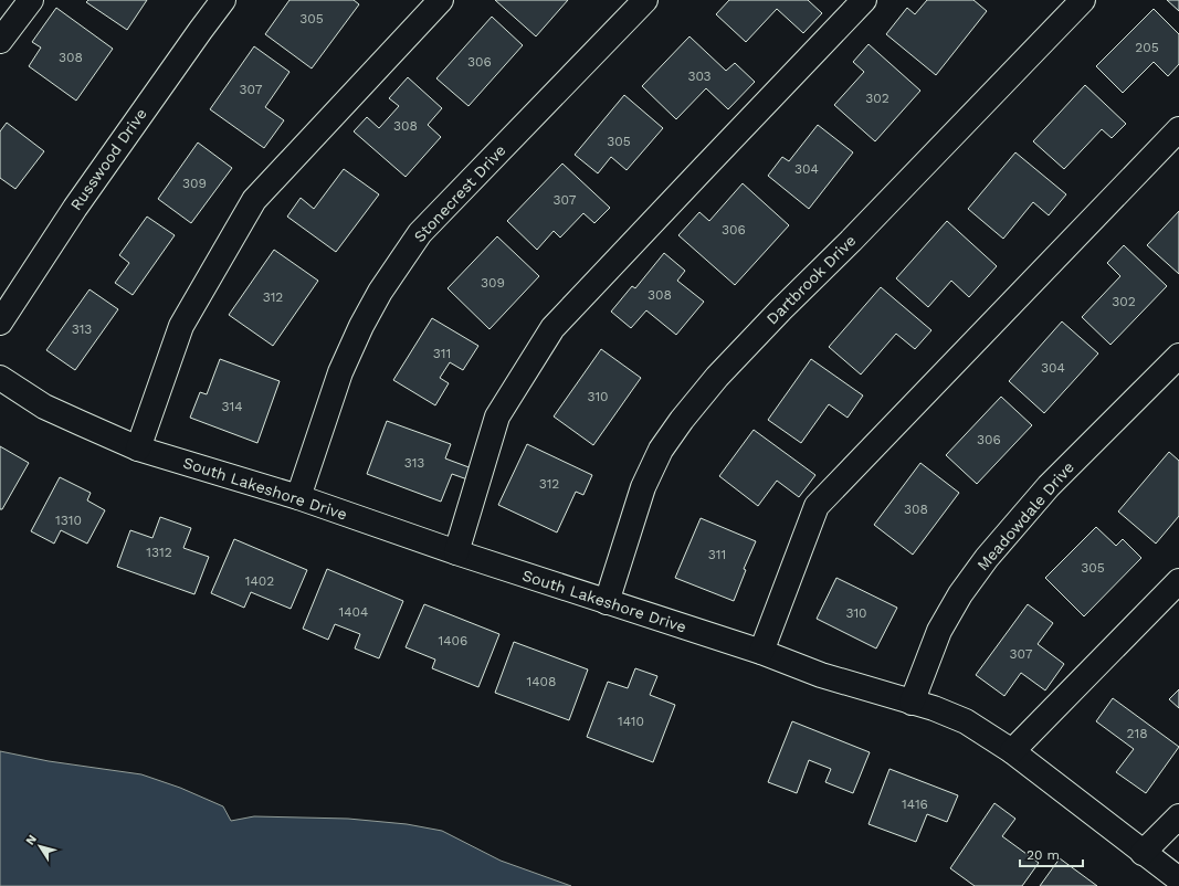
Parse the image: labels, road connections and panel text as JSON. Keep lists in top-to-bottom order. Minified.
{"streets":{"street":["Russwood Drive","Stonecrest Drive","Dartbrook Drive","South Lakeshore Drive","Meadowdale Drive"]},"crossings":[["Stonecrest Drive","South Lakeshore Drive"],["Dartbrook Drive","South Lakeshore Drive"],["South Lakeshore Drive","Meadowdale Drive"]],"house_numbers":["305","205","308","306","303","307","302","308","305","304","309","307","306","309","308","312","302","313","311","304","310","314","306","313","312","308","1310","1312","311","305","1402","1404","310","1406","307","1408","1410","218","1416"],"scale_bar":"20 m","north":"top left"}
